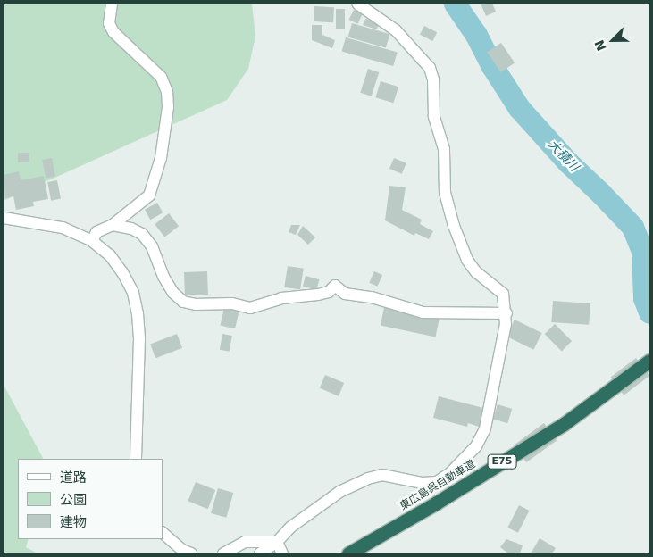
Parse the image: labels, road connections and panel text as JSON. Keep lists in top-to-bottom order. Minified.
{"streets":{"highway":["E75","東広島呉自動車道"]},"water":["大積川"],"legend":["道路","公園","建物"],"north":"bottom left"}
